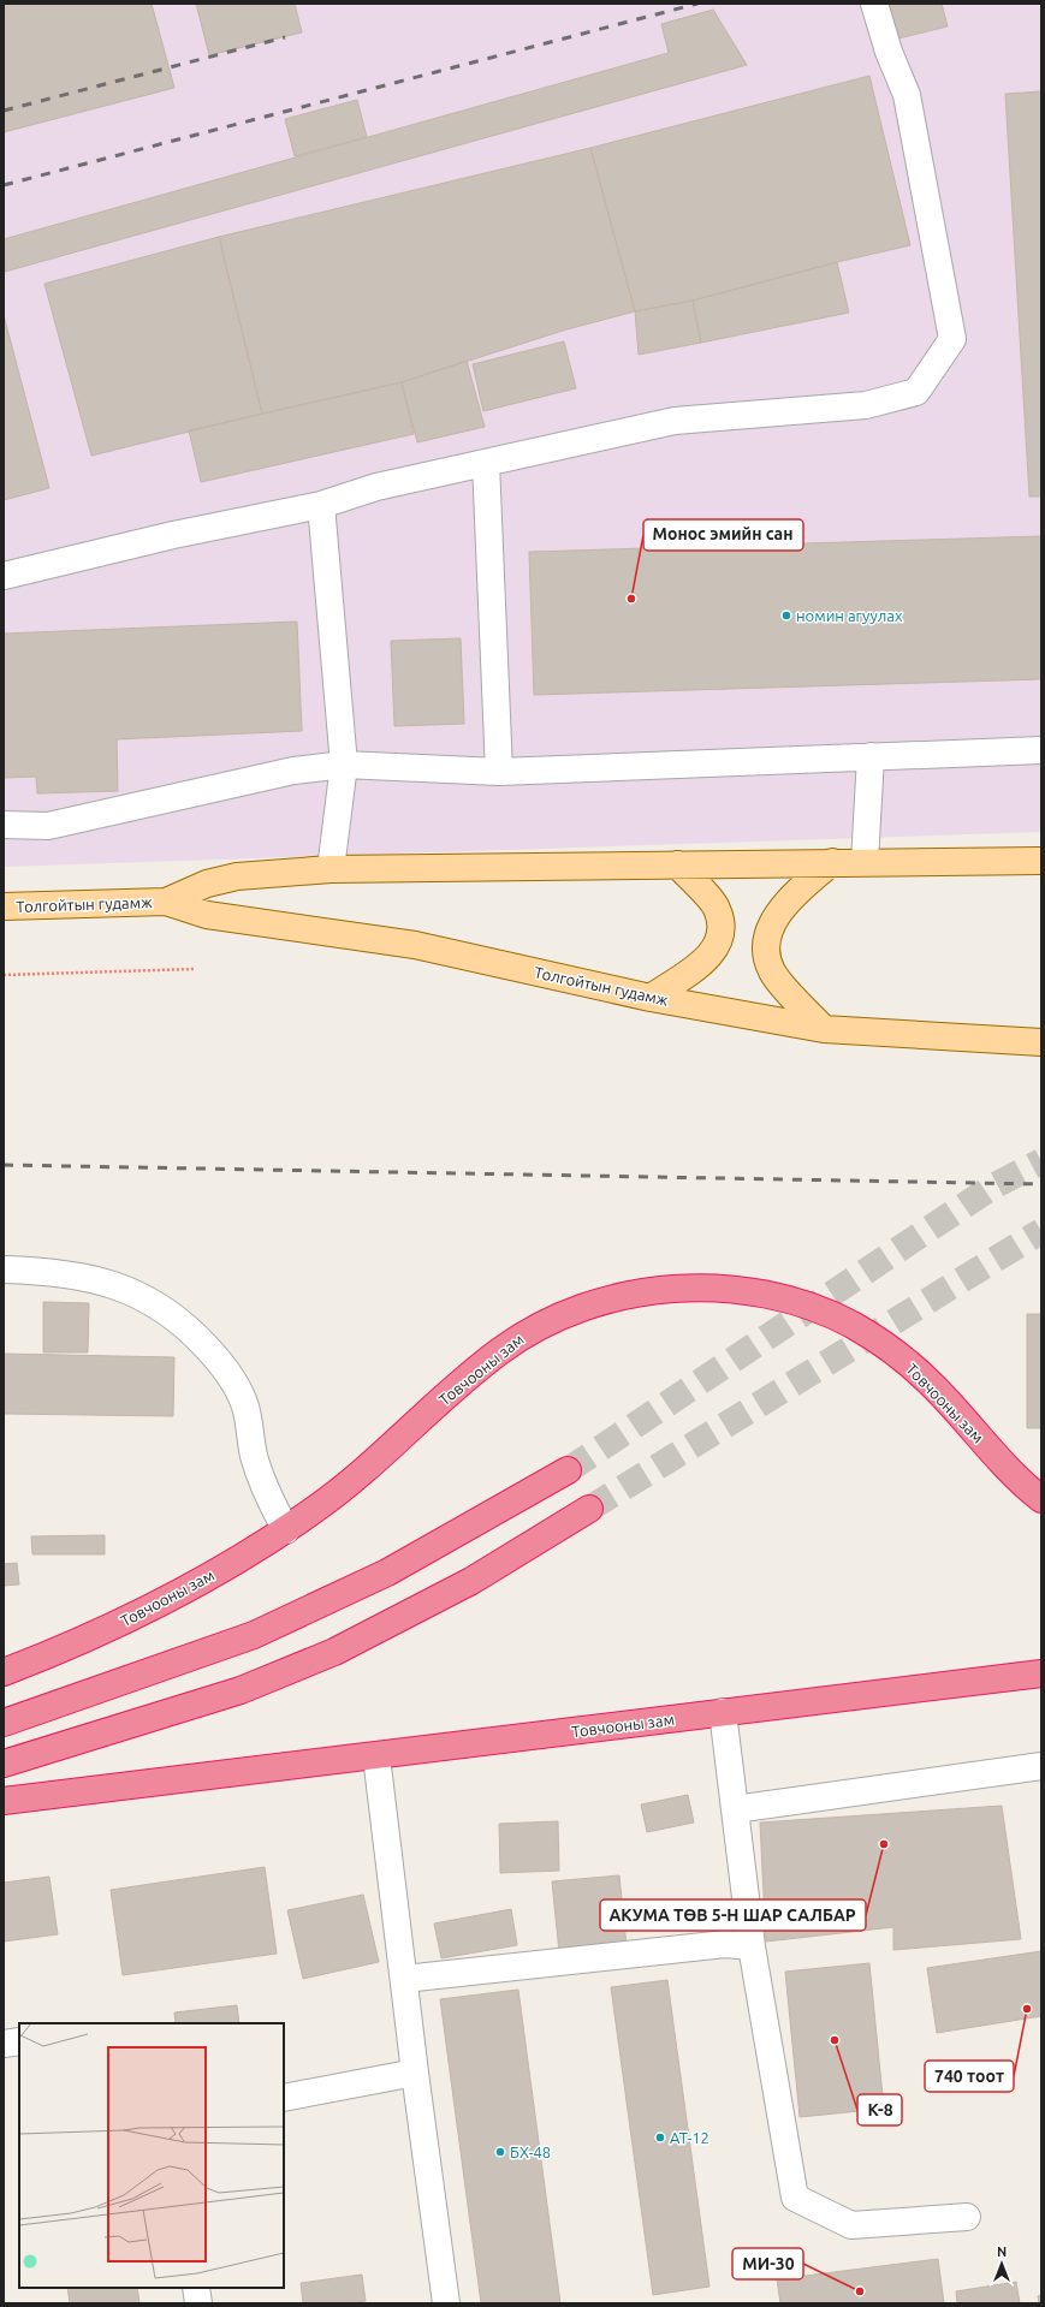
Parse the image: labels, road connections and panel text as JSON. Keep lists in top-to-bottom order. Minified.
{"streets":{"highway":["Товчооны зам"],"main road":["Толгойтын гудамж"]},"places":["Монос эмийн сан","номин агуулах","АКУМА ТӨВ 5-Н ШАР САЛБАР","740 тоот","К-8","АТ-12","БХ-48","МИ-30"],"north":"top"}
